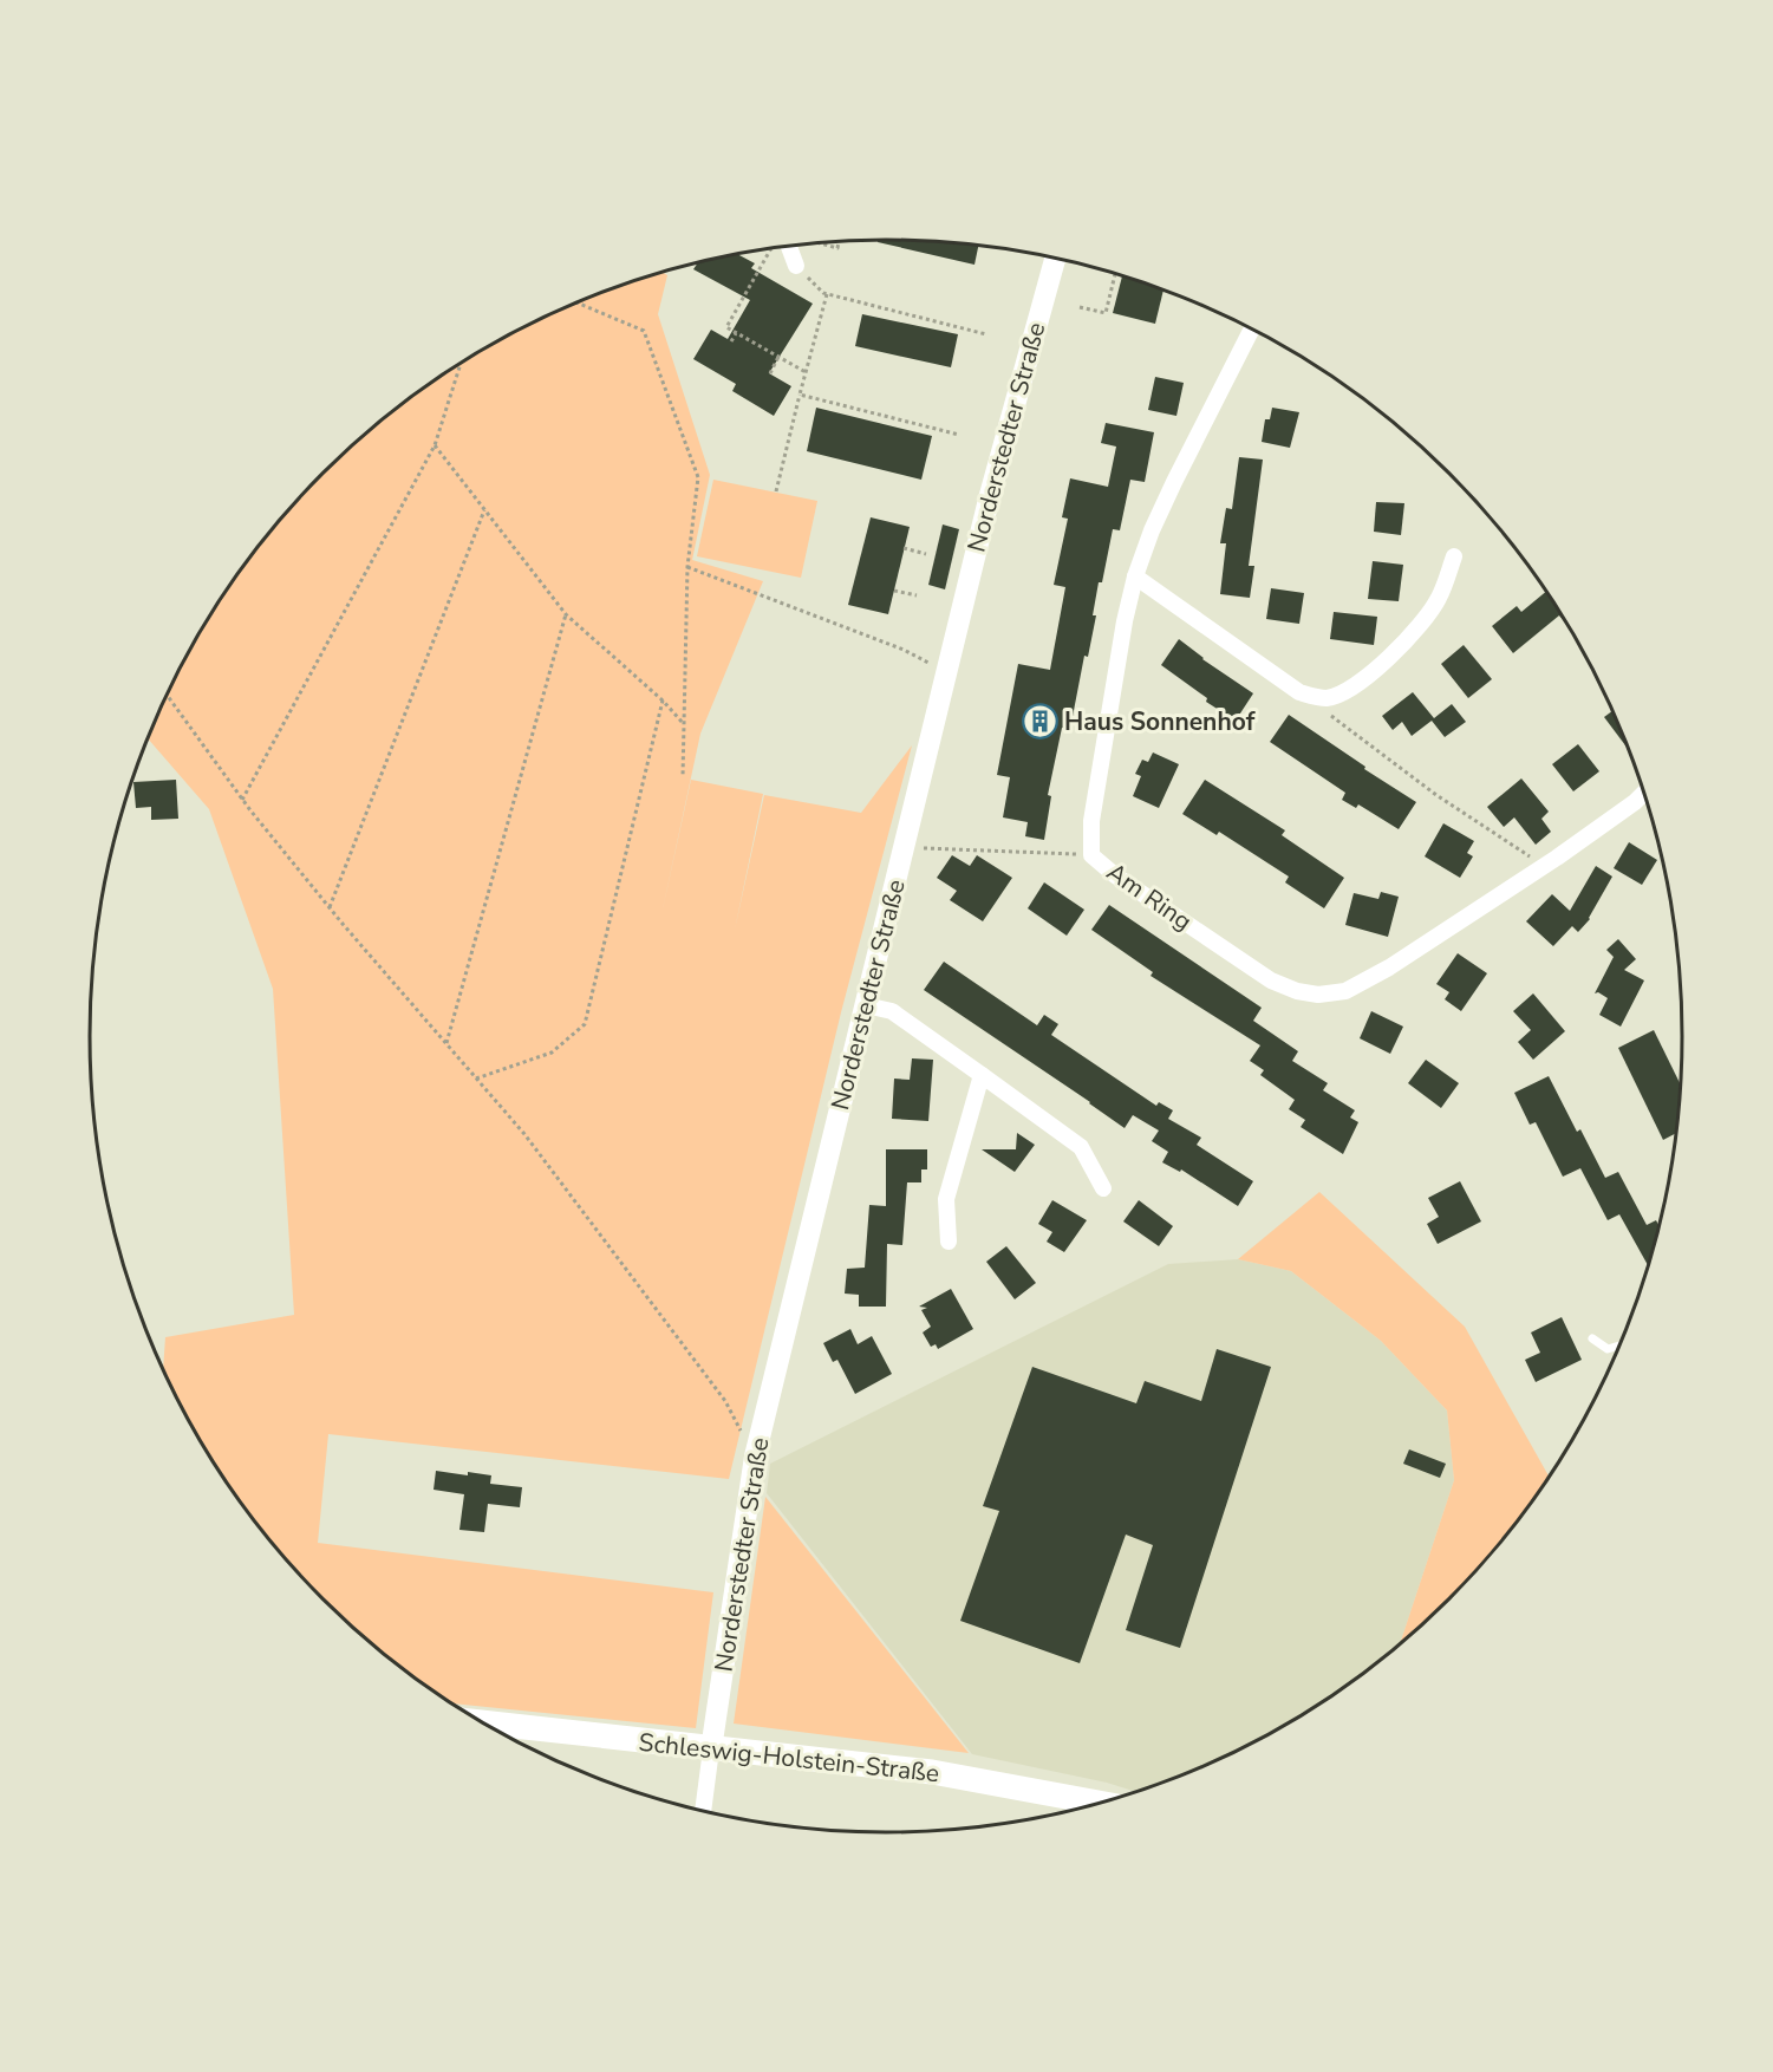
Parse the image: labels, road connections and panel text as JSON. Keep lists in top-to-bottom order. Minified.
{"streets":{"main road":["Schleswig-Holstein-Straße"],"street":["Norderstedter Straße","Am Ring"]},"crossings":[["Norderstedter Straße","Schleswig-Holstein-Straße"]],"places":{"building":["Haus Sonnenhof"]}}
